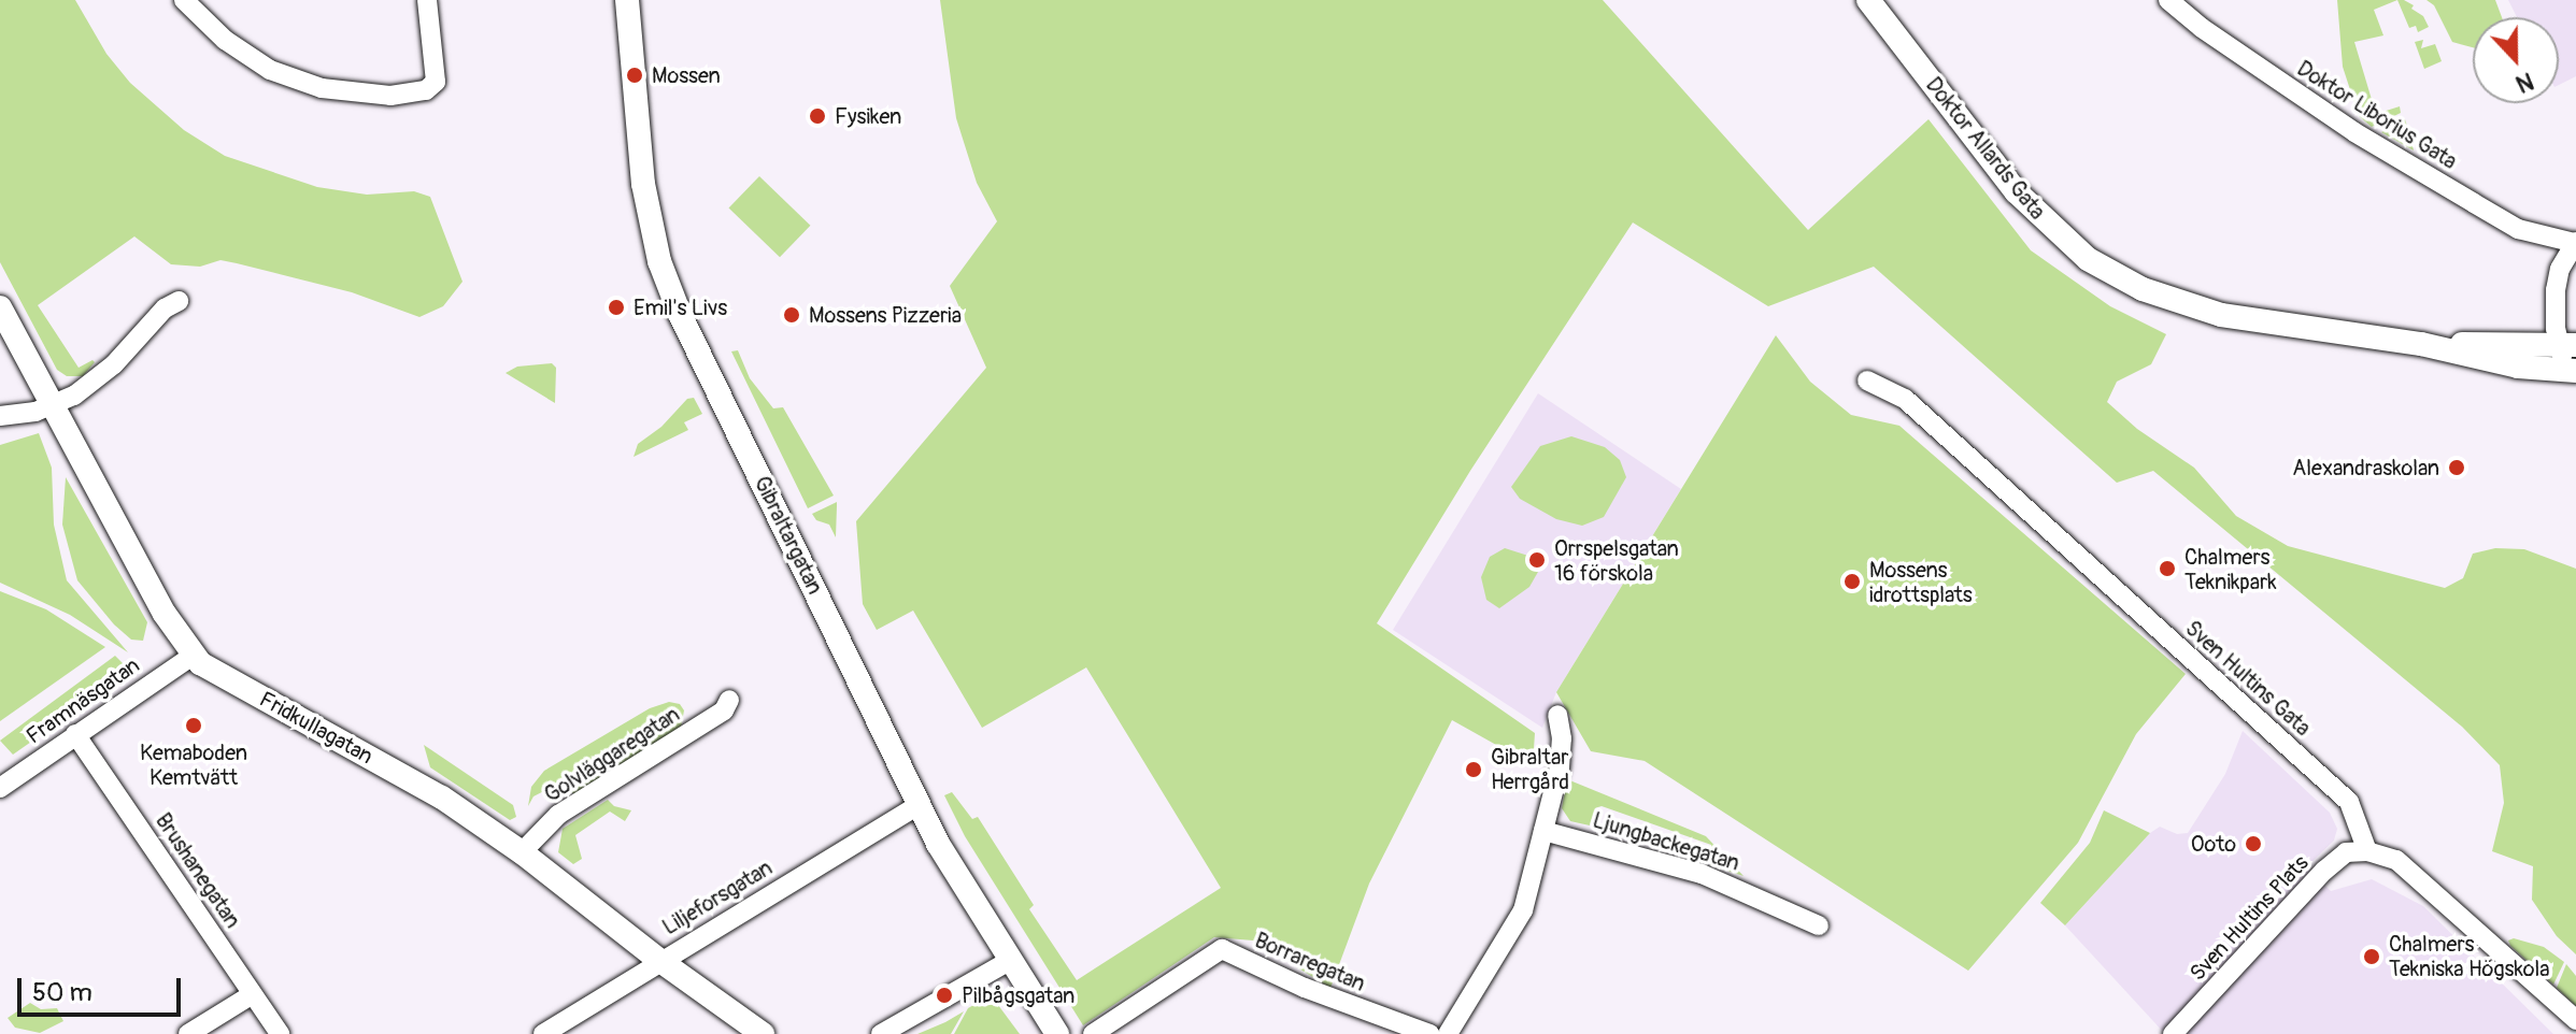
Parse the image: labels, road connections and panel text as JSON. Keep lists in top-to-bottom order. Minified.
{"streets":{"street":["Doktor Liborius Gata","Doktor Allards Gata","Gibraltargatan","Sven Hultins Gata","Framnäsgatan","Fridkullagatan","Golvläggaregatan","Ljungbackegatan","Brushanegatan","Liljeforsgatan","Sven Hultins Plats","Borraregatan"]},"crossings":[["Gibraltargatan","Liljeforsgatan"],["Sven Hultins Gata","Sven Hultins Plats"],["Framnäsgatan","Fridkullagatan"],["Framnäsgatan","Brushanegatan"],["Fridkullagatan","Golvläggaregatan"],["Fridkullagatan","Liljeforsgatan"]],"places":["Mossen","Fysiken","Emil's Livs","Mossens Pizzeria","Alexandraskolan","Orrspelsgatan 16 förskola","Chalmers Teknikpark","Mossens idrottsplats","Kemaboden Kemtvätt","Gibraltar Herrgård","Ooto","Chalmers Tekniska Högskola","Pilbågsgatan"],"scale_bar":"50 m","north":"bottom"}
